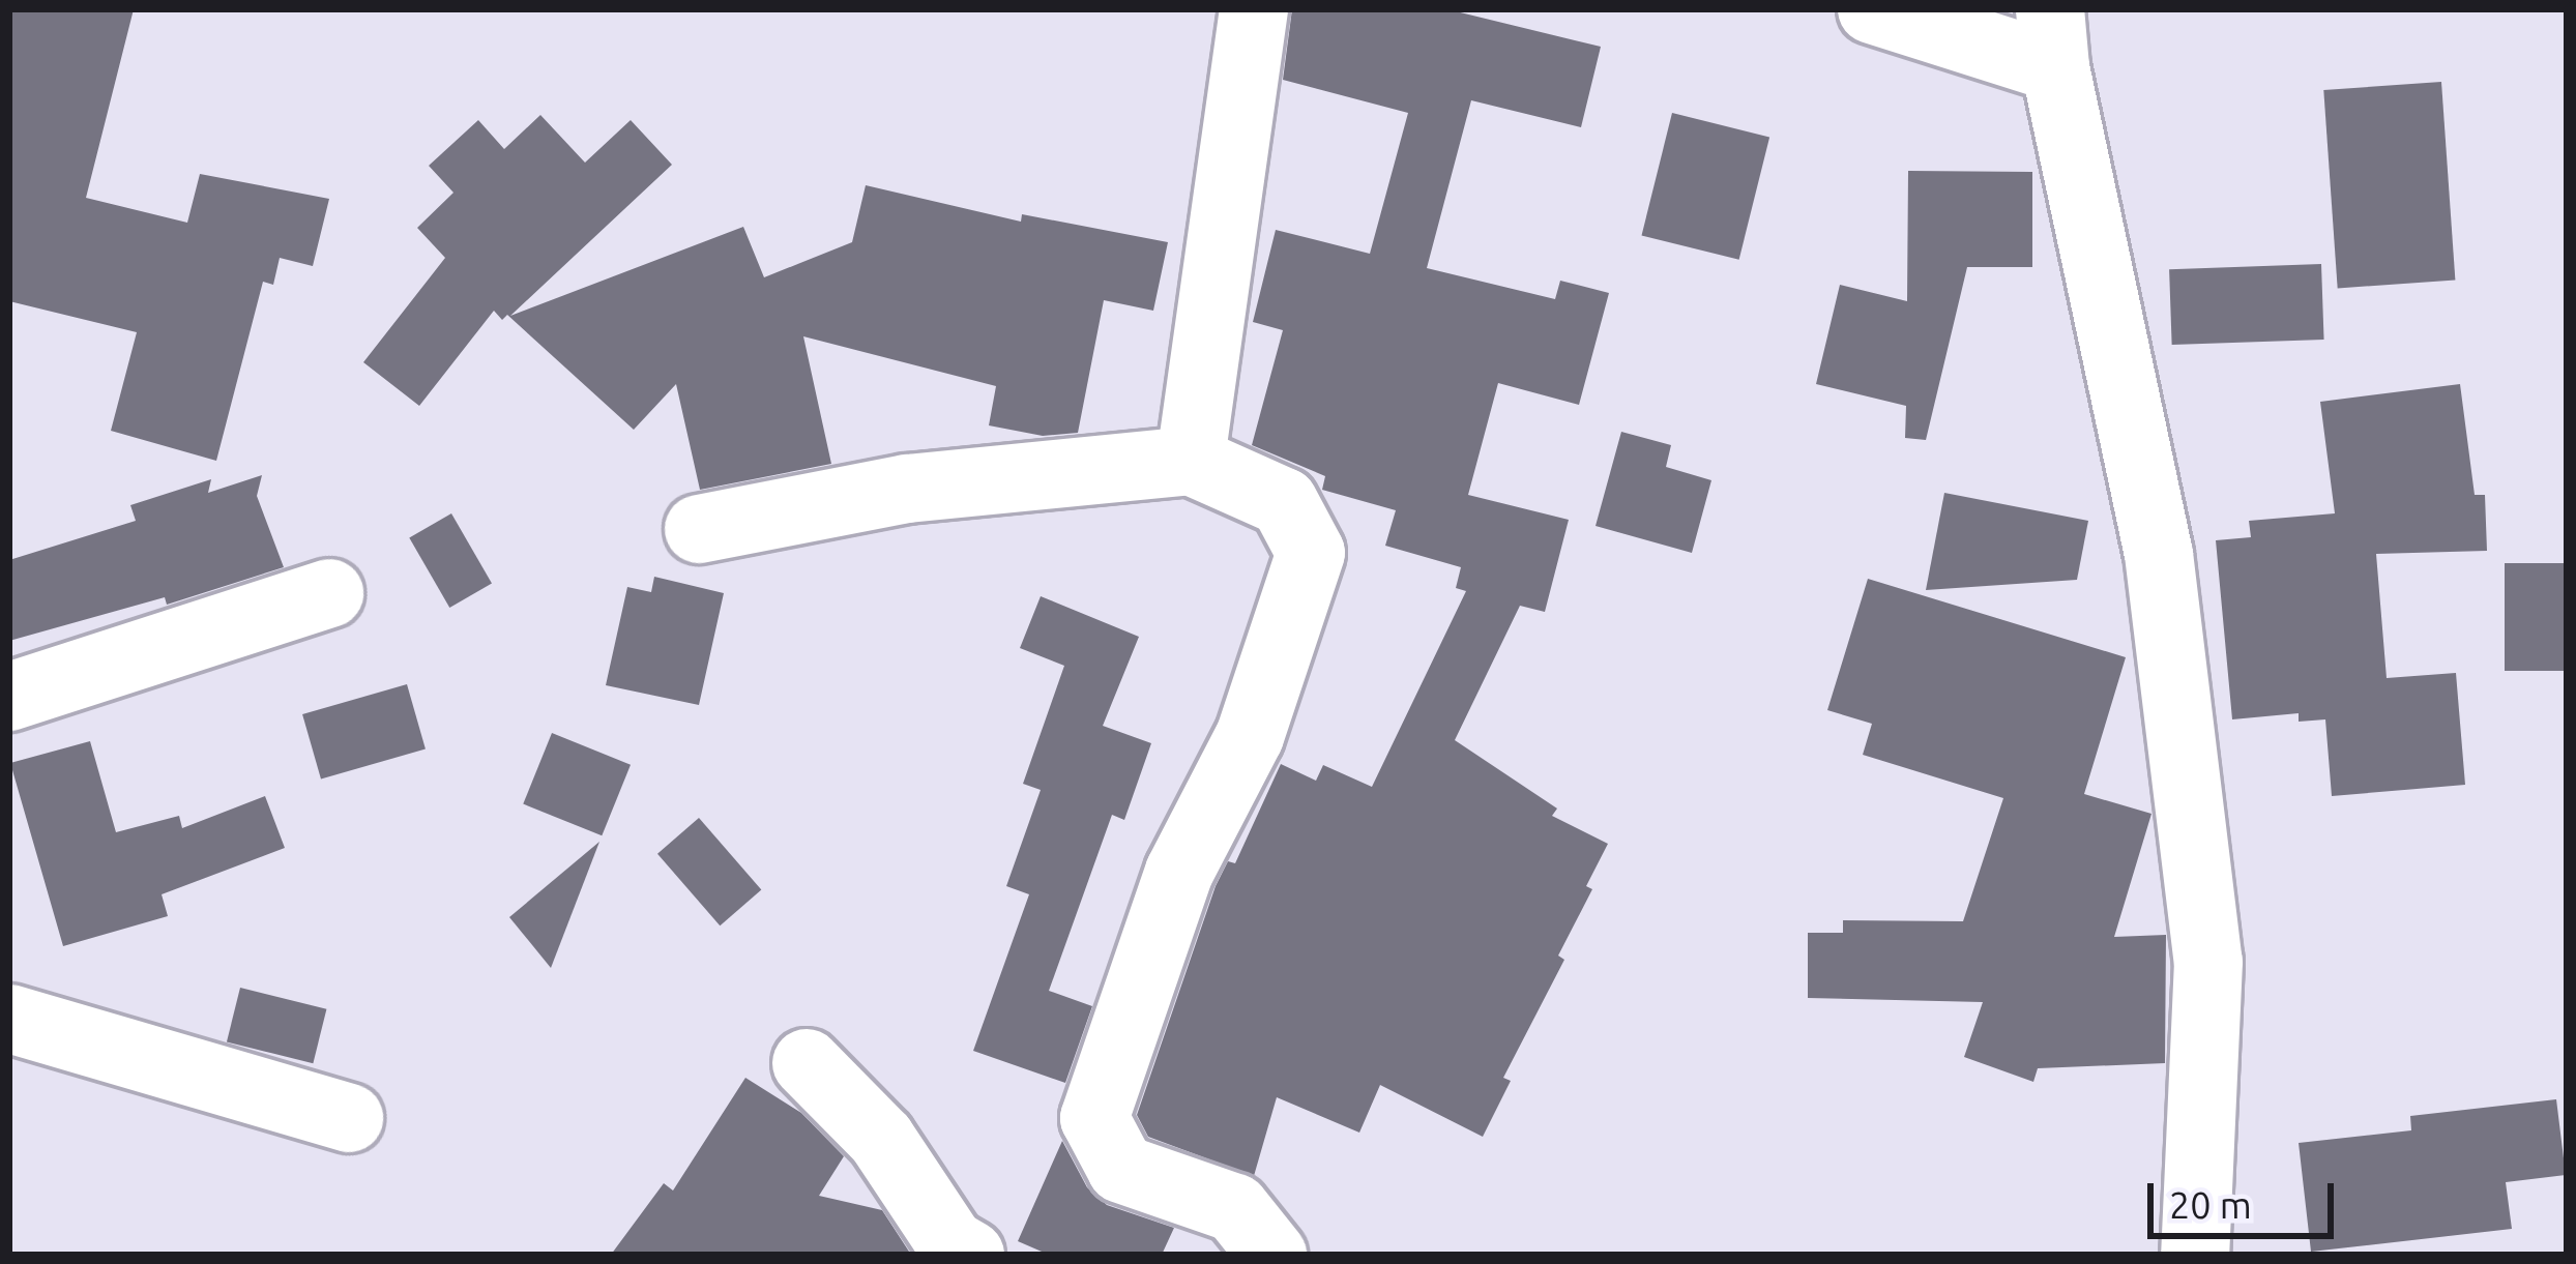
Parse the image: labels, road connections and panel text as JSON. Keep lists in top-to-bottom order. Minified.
{"scale_bar":"20 m"}
